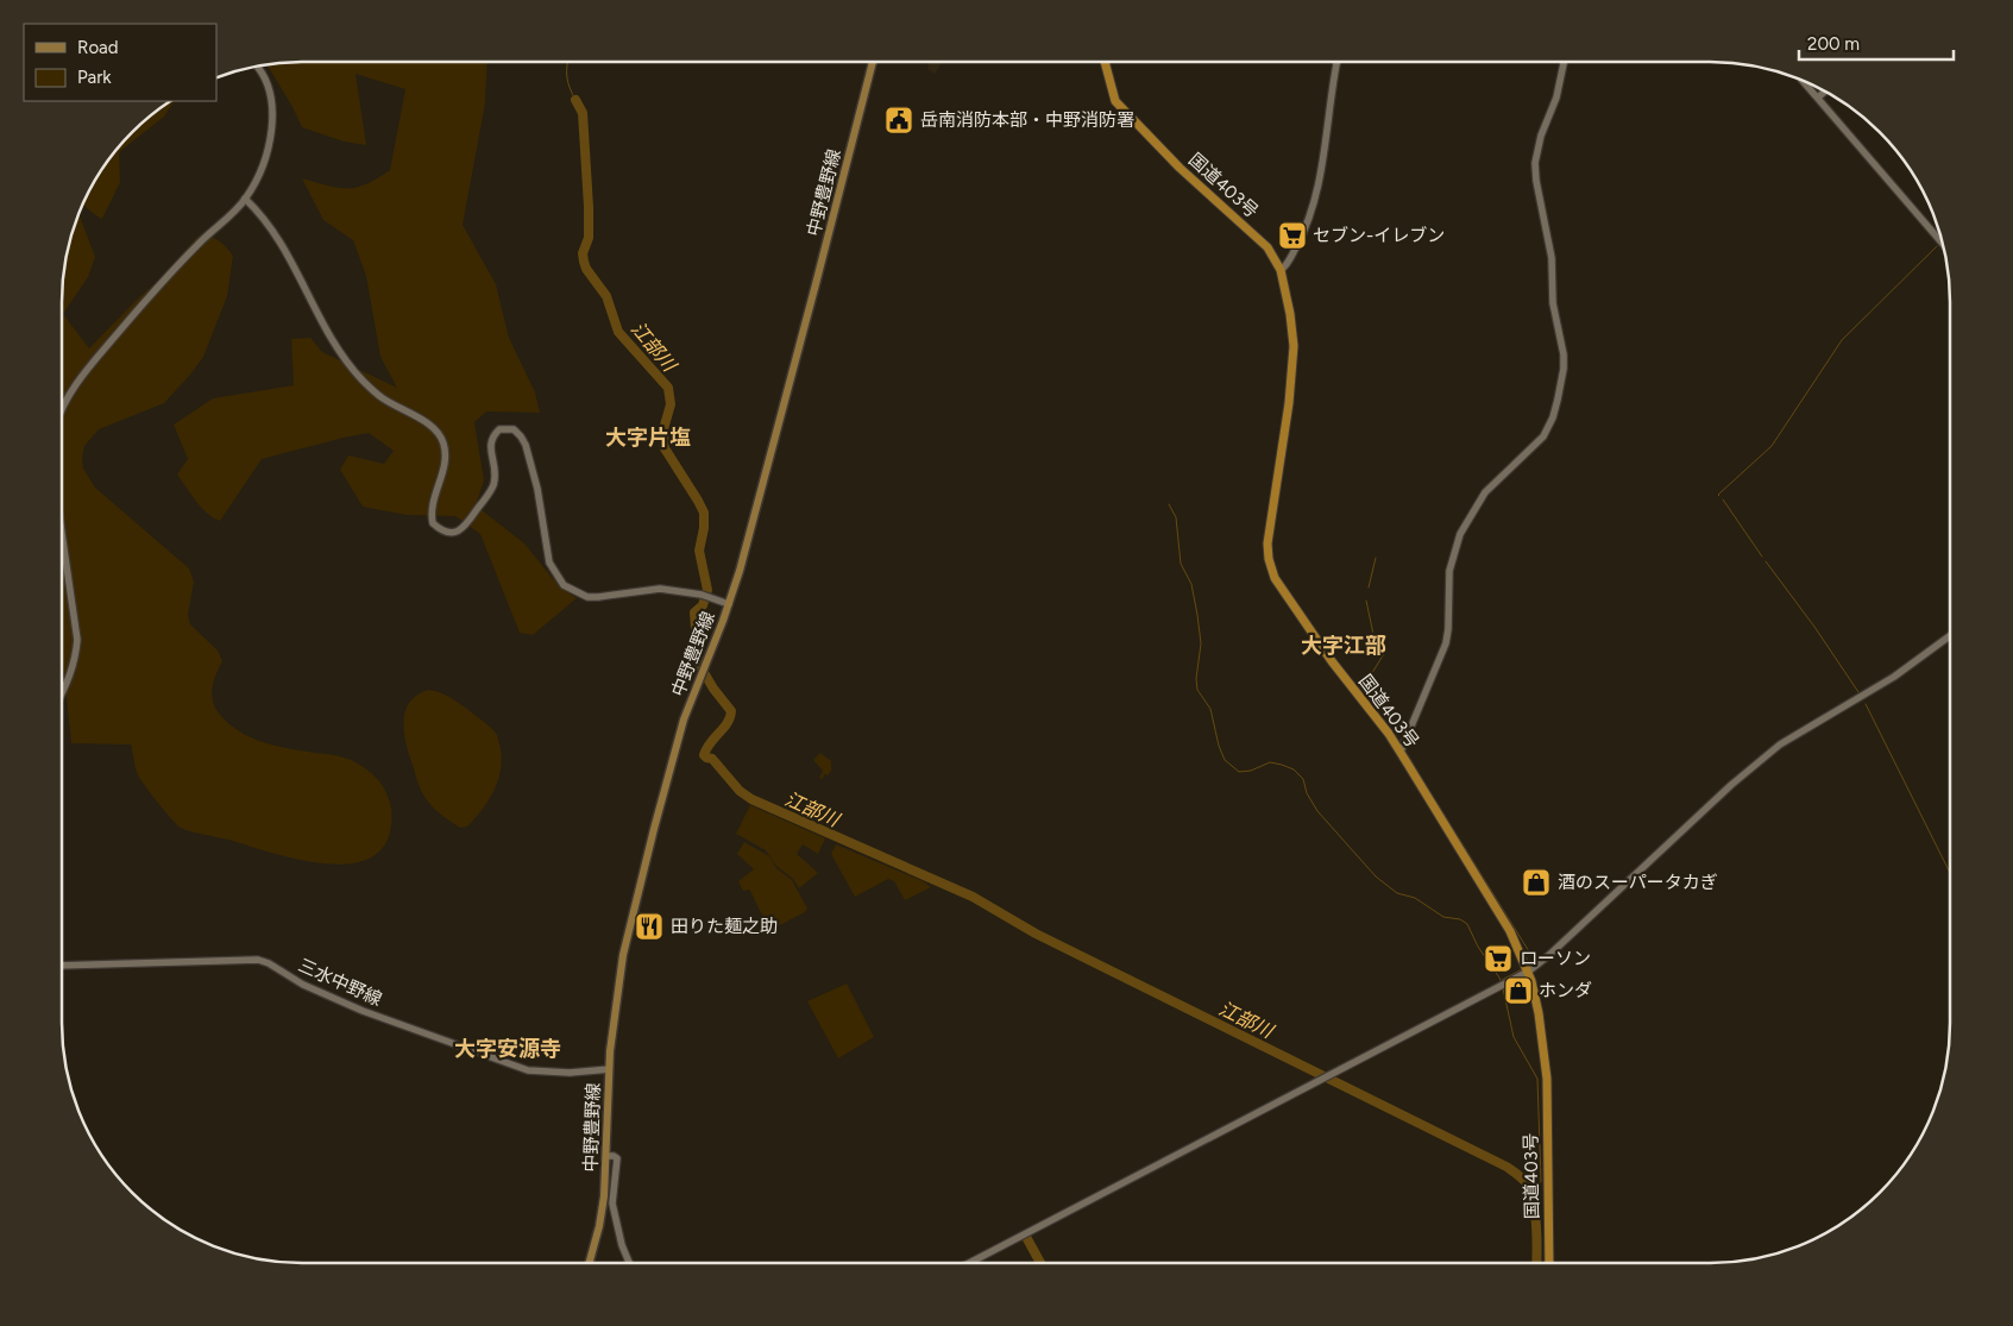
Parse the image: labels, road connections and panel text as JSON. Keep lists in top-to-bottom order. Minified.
{"streets":{"highway":["国道403号"],"main road":["中野豊野線"],"street":["三水中野線"]},"crossings":[["中野豊野線","三水中野線"]],"districts":["大字片塩","大字江部","大字安源寺"],"water":["江部川"],"places":{"public building":["岳南消防本部・中野消防署"],"supermarket":["セブン-イレブン","ローソン"],"shop":["酒のスーパータカぎ","ホンダ"],"restaurant":["田りた麺之助"]},"legend":["Road","Park"],"scale_bar":"200 m"}
